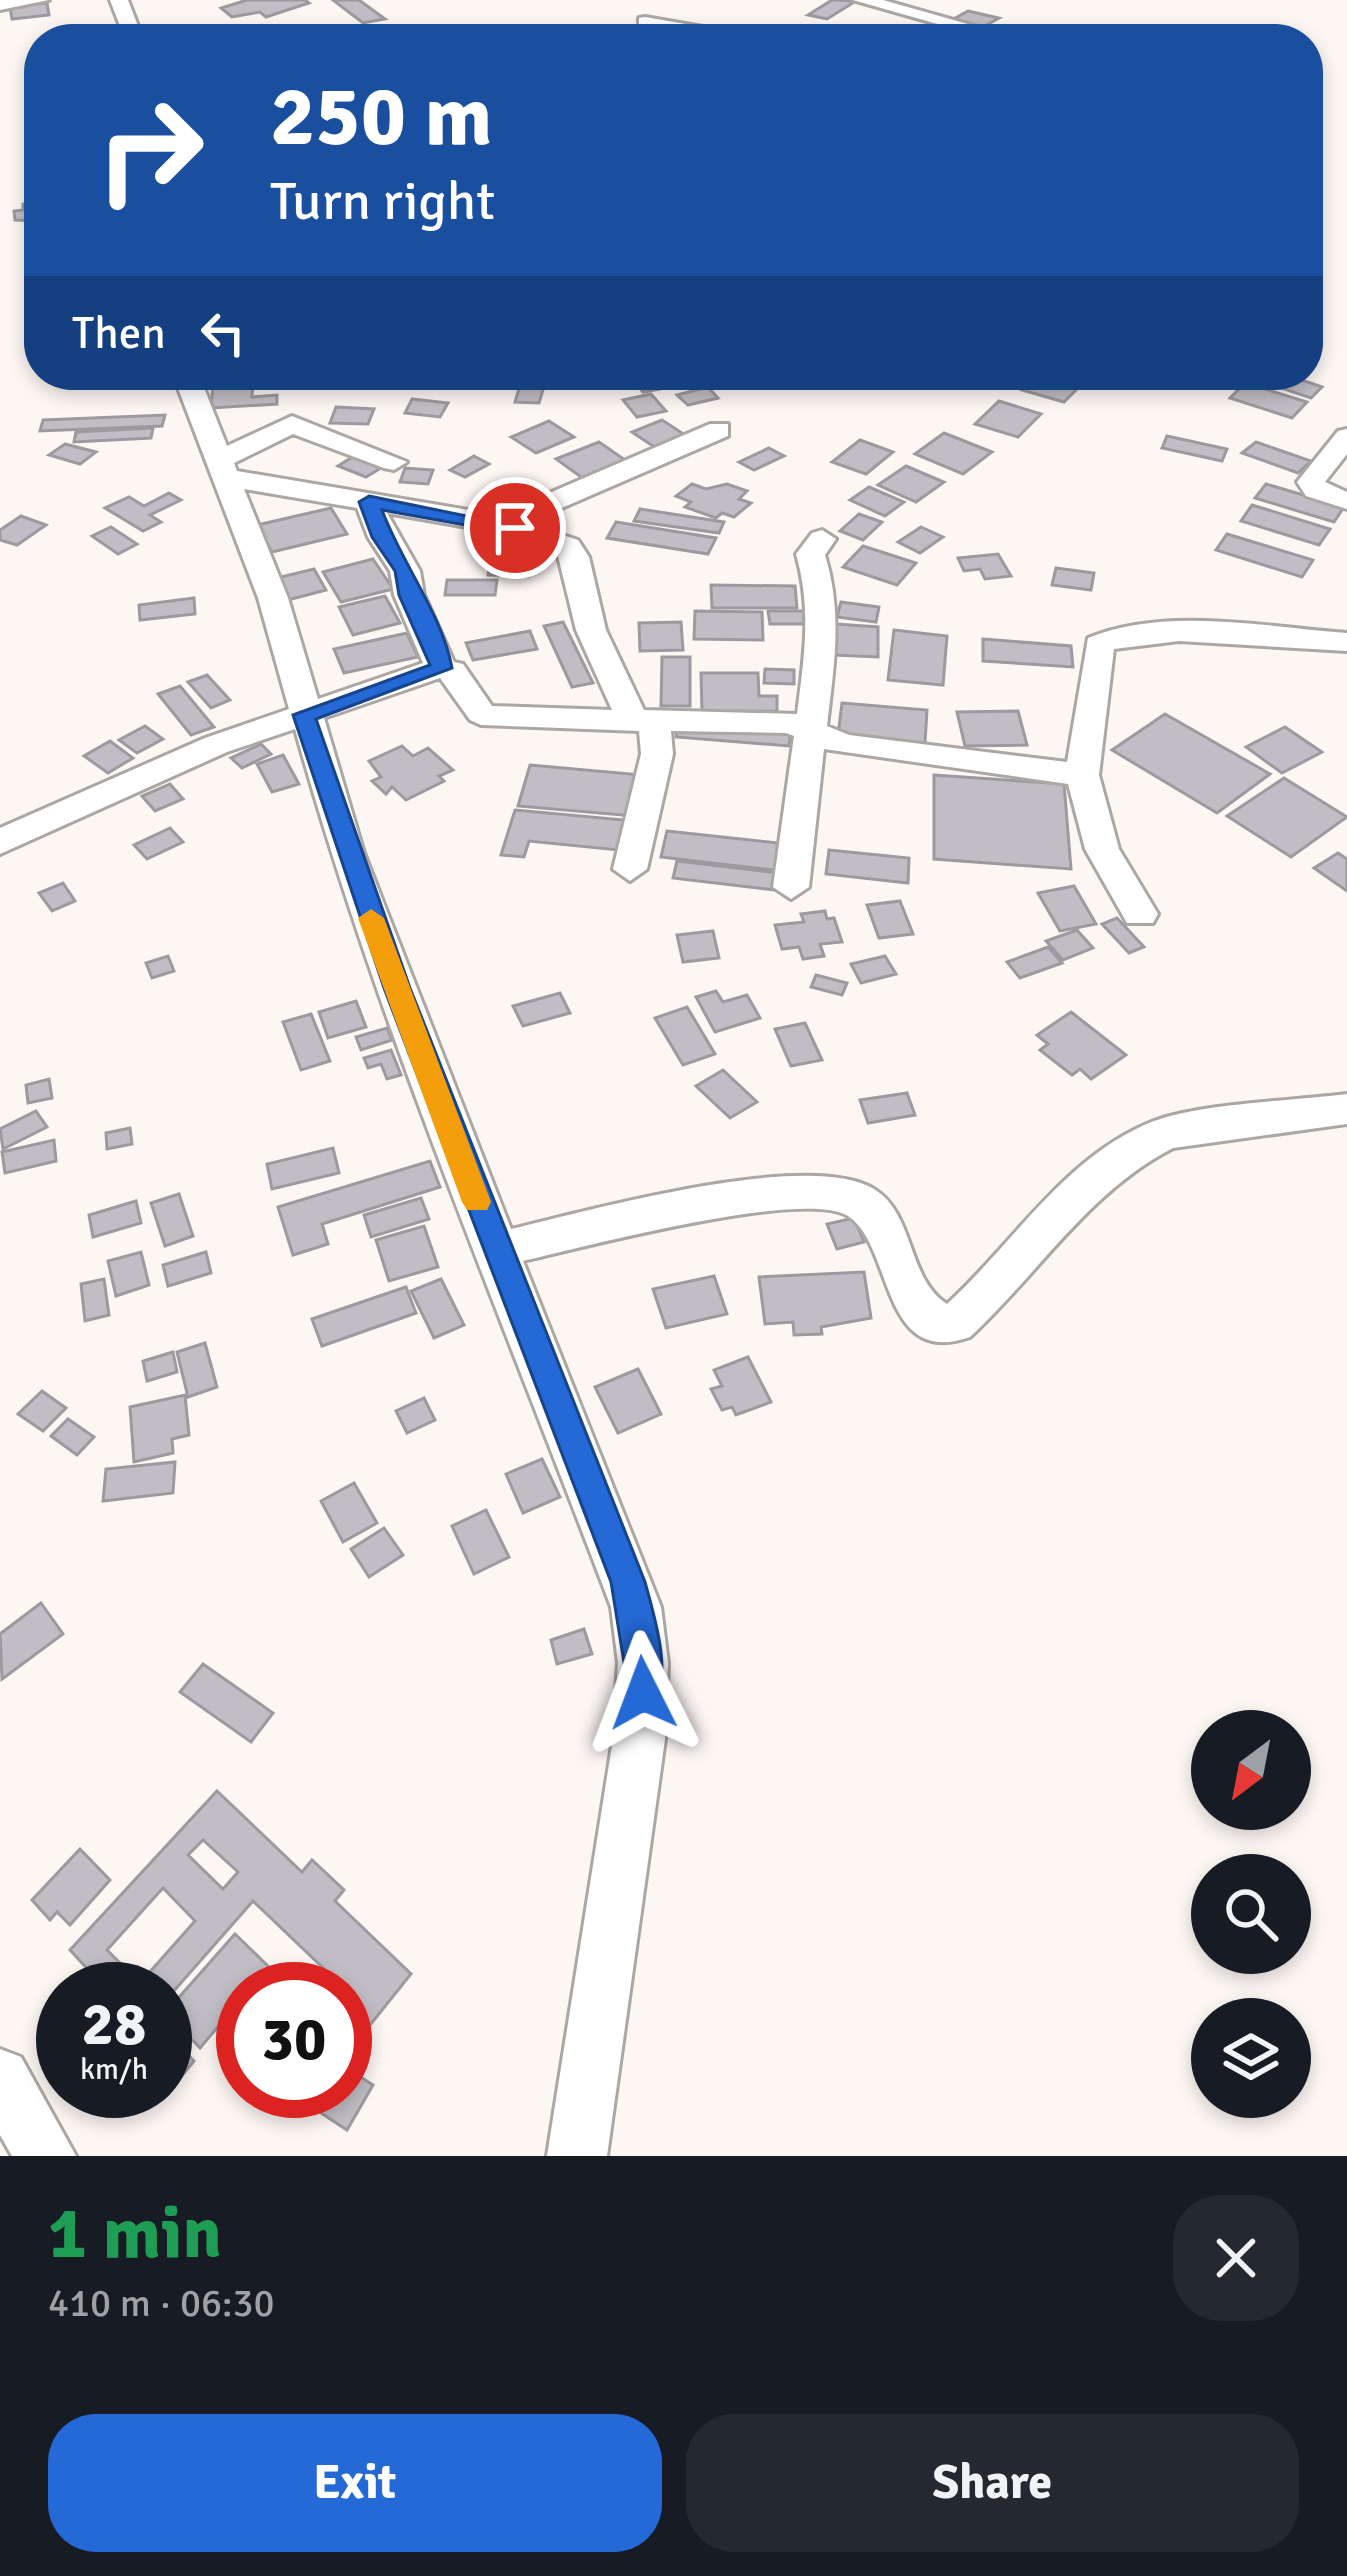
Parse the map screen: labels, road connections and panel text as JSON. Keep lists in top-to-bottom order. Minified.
{"north":"bottom left","page":{"turn":["250 m","Turn right"],"then":"Then","speed":"28 km/h","limit":"30","heading":["1 min","410 m · 06:30"],"buttons":["Exit","Share"]}}
